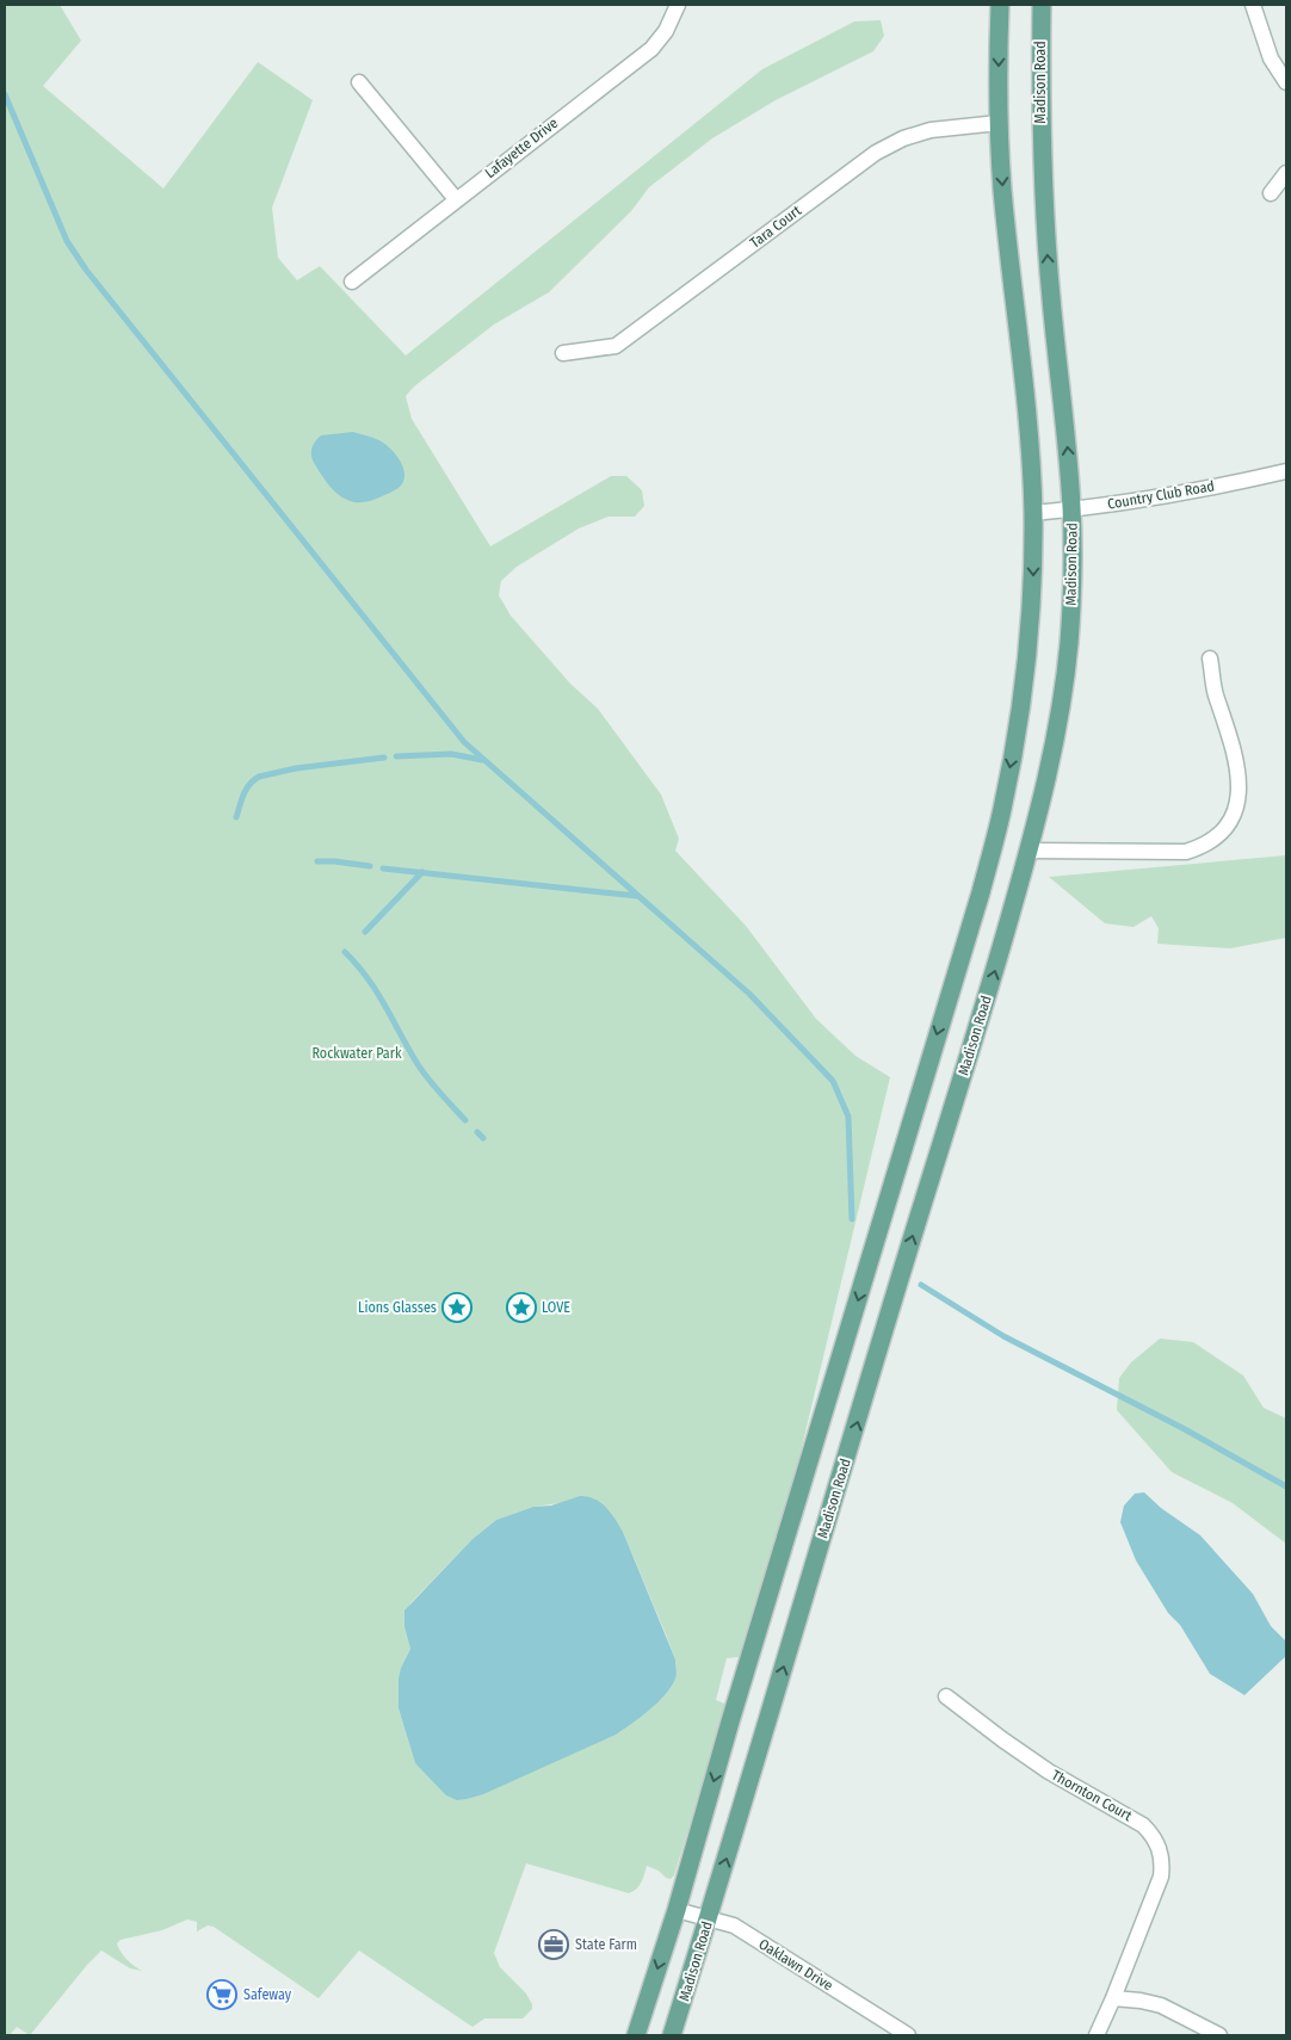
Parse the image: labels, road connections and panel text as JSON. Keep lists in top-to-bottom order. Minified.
{"streets":{"main road":["Madison Road"],"street":["Lafayette Drive","Tara Court","Country Club Road","Thornton Court","Oaklawn Drive"]},"crossings":[["Madison Road","Country Club Road"],["Madison Road","Oaklawn Drive"]],"parks":["Rockwater Park"],"places":{"place":["Lions Glasses","LOVE"],"office":["State Farm"],"supermarket":["Safeway"]}}
